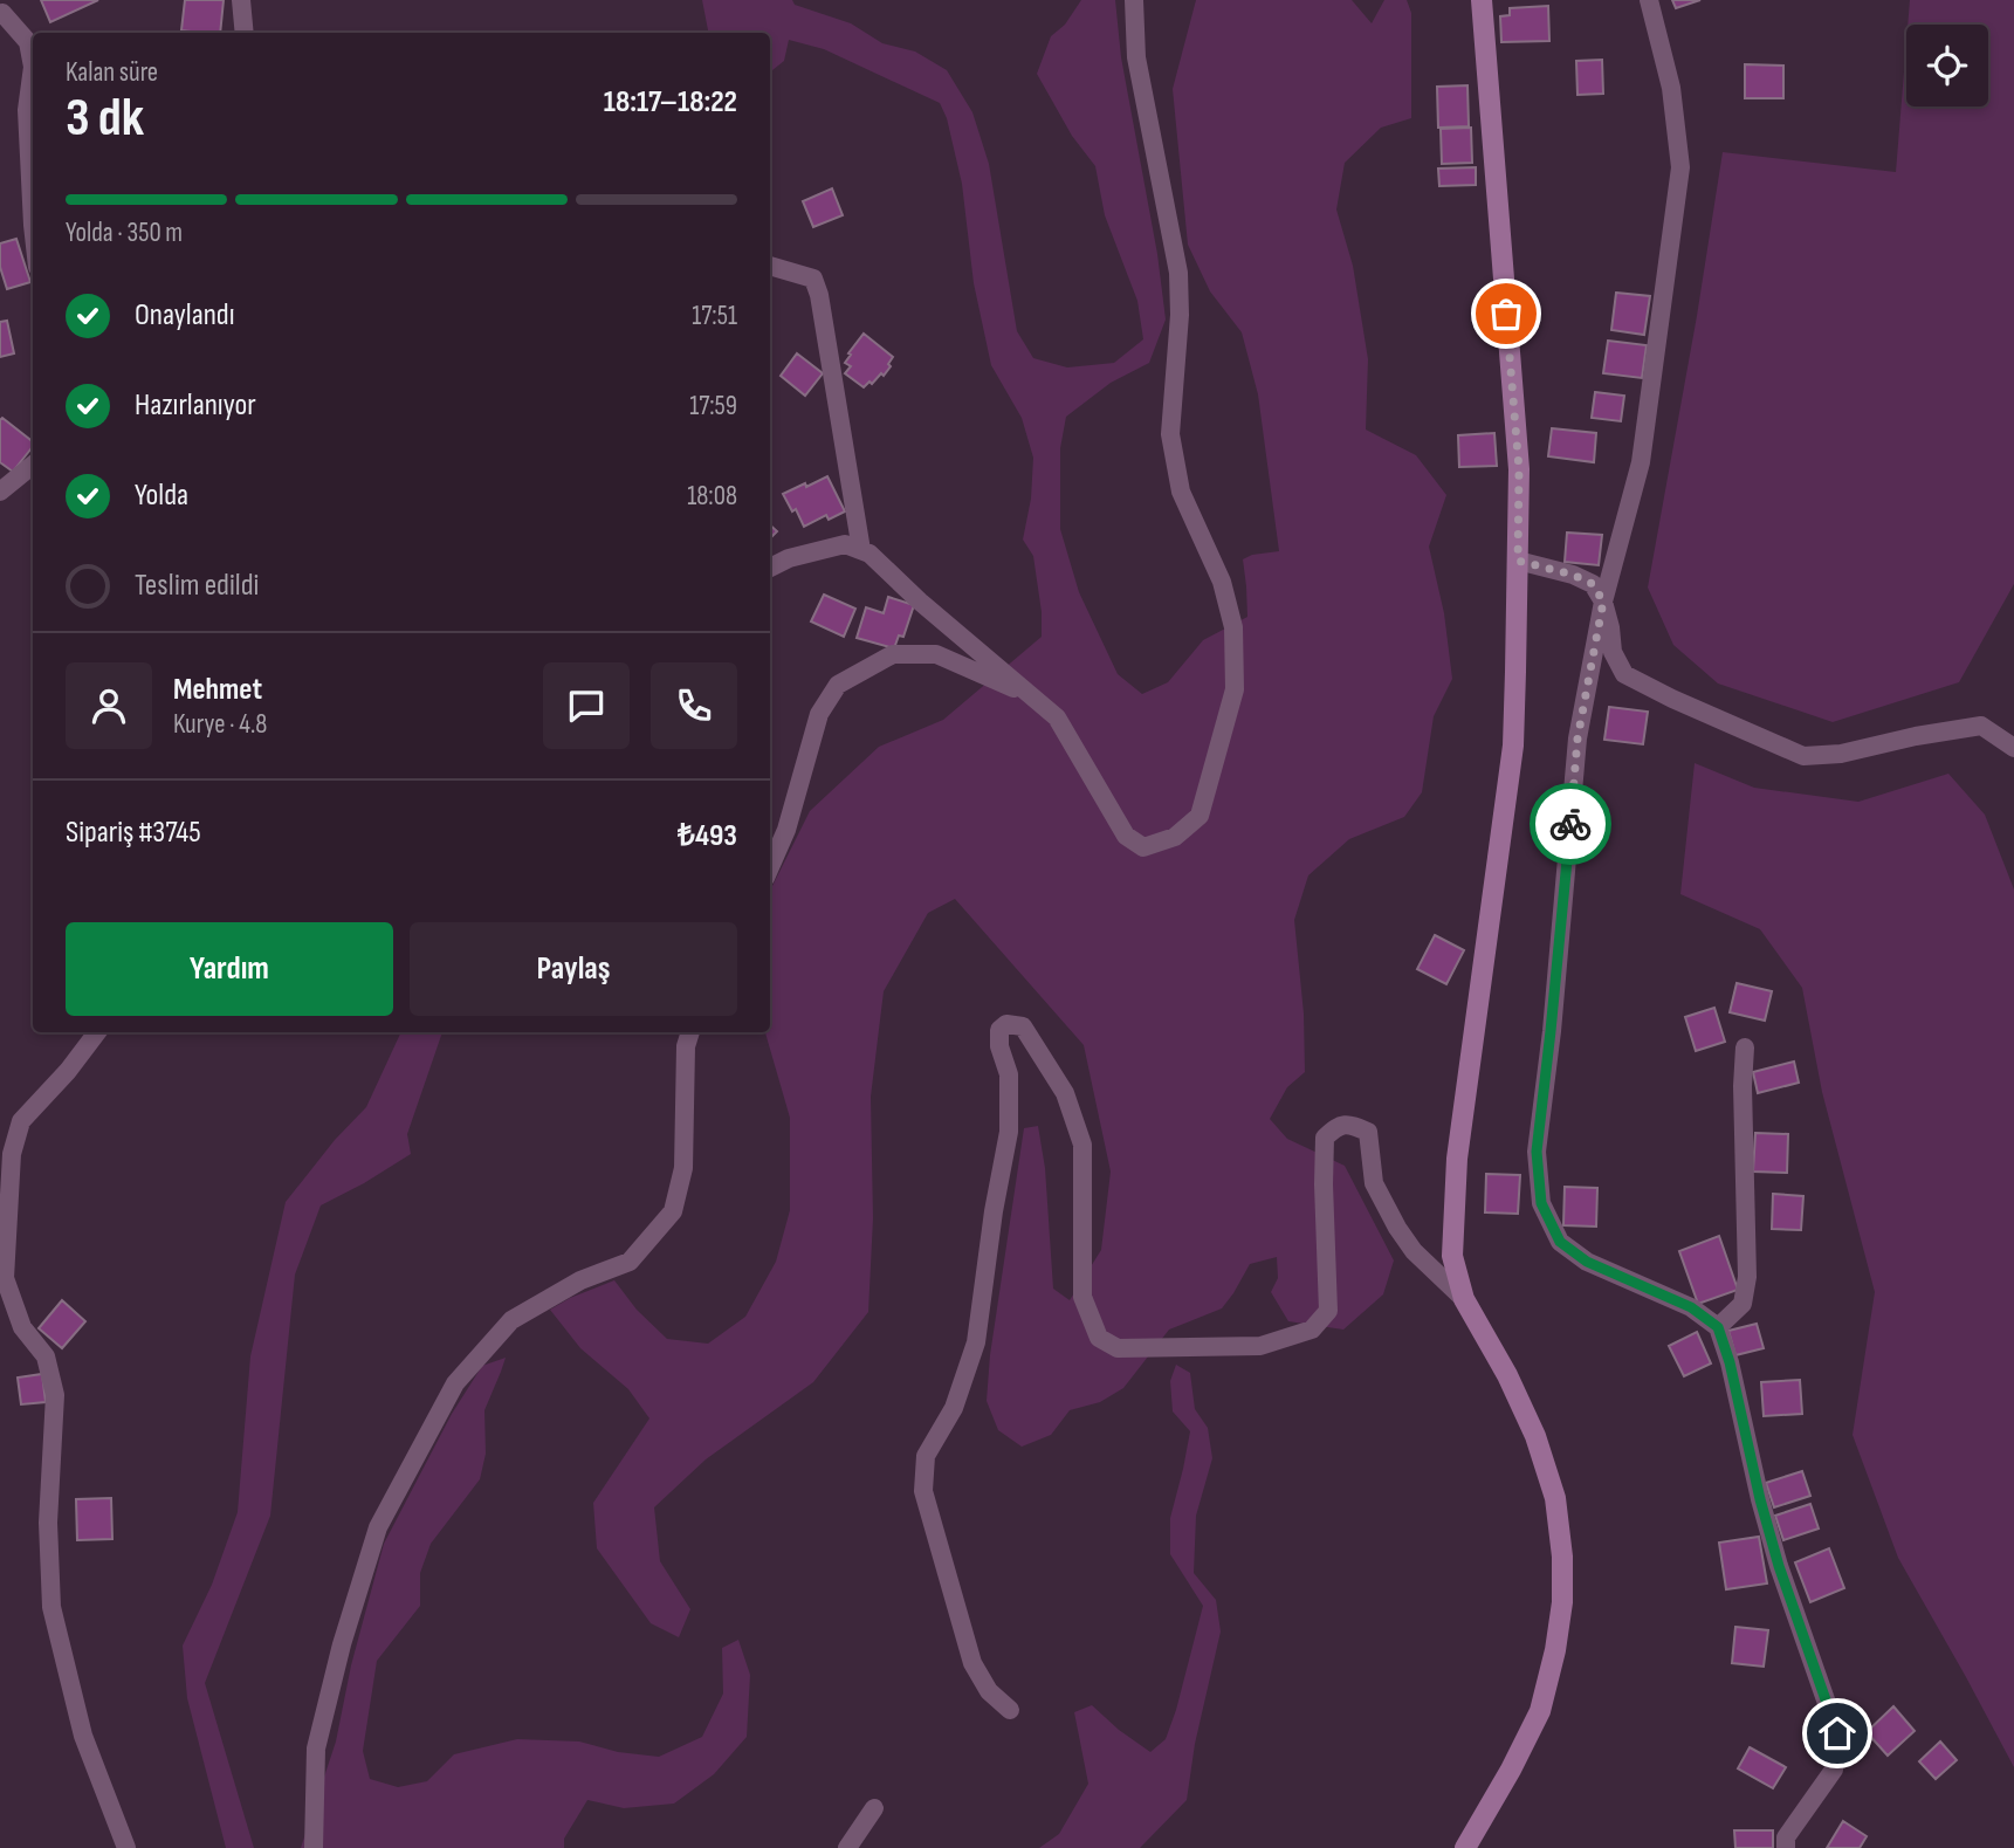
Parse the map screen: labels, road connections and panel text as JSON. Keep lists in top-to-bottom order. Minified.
{"page":{"heading":["3 dk","Kalan süre","18:17–18:22"],"panel":["Mehmet","Kurye · 4.8","Sipariş #3745","₺493"],"bar":"Yolda · 350 m","list":[["Onaylandı","17:51"],["Hazırlanıyor","17:59"],["Yolda","18:08"],"Teslim edildi"],"buttons":["Yardım","Paylaş"]}}
